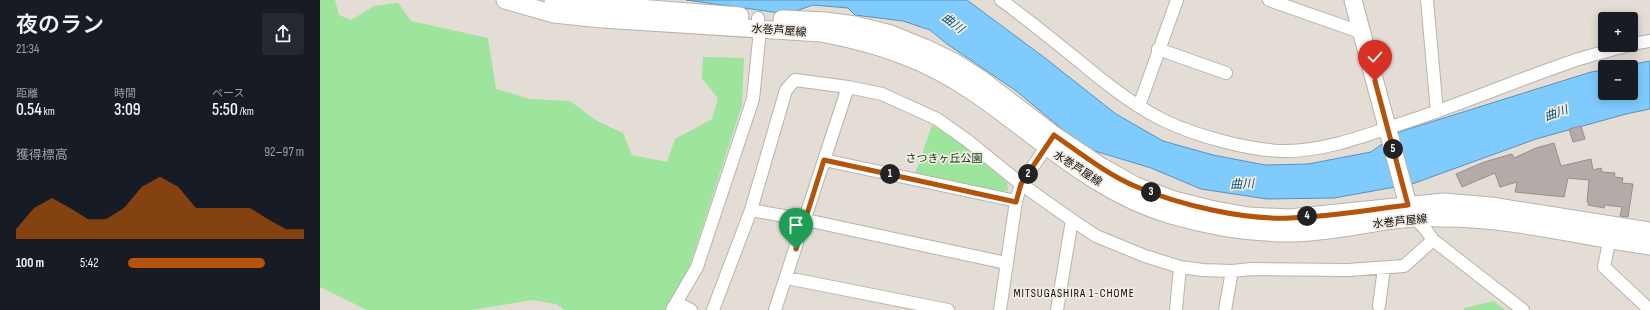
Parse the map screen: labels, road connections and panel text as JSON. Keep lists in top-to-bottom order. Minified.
{"streets":{"main road":["水巻芦屋線"]},"districts":["MITSUGASHIRA 1-CHOME"],"water":["曲川"],"parks":["さつきヶ丘公園"],"page":{"heading":["夜のラン","21:34"],"map_buttons":["+","−"],"stats":[["距離","0.54 km"],["時間","3:09"],["ペース","5:50 /km"]],"chart":["獲得標高","92–97 m"],"pins":["5","1","2","3","4"],"list":[{"name":"100 m","note":"5:42"}]}}
